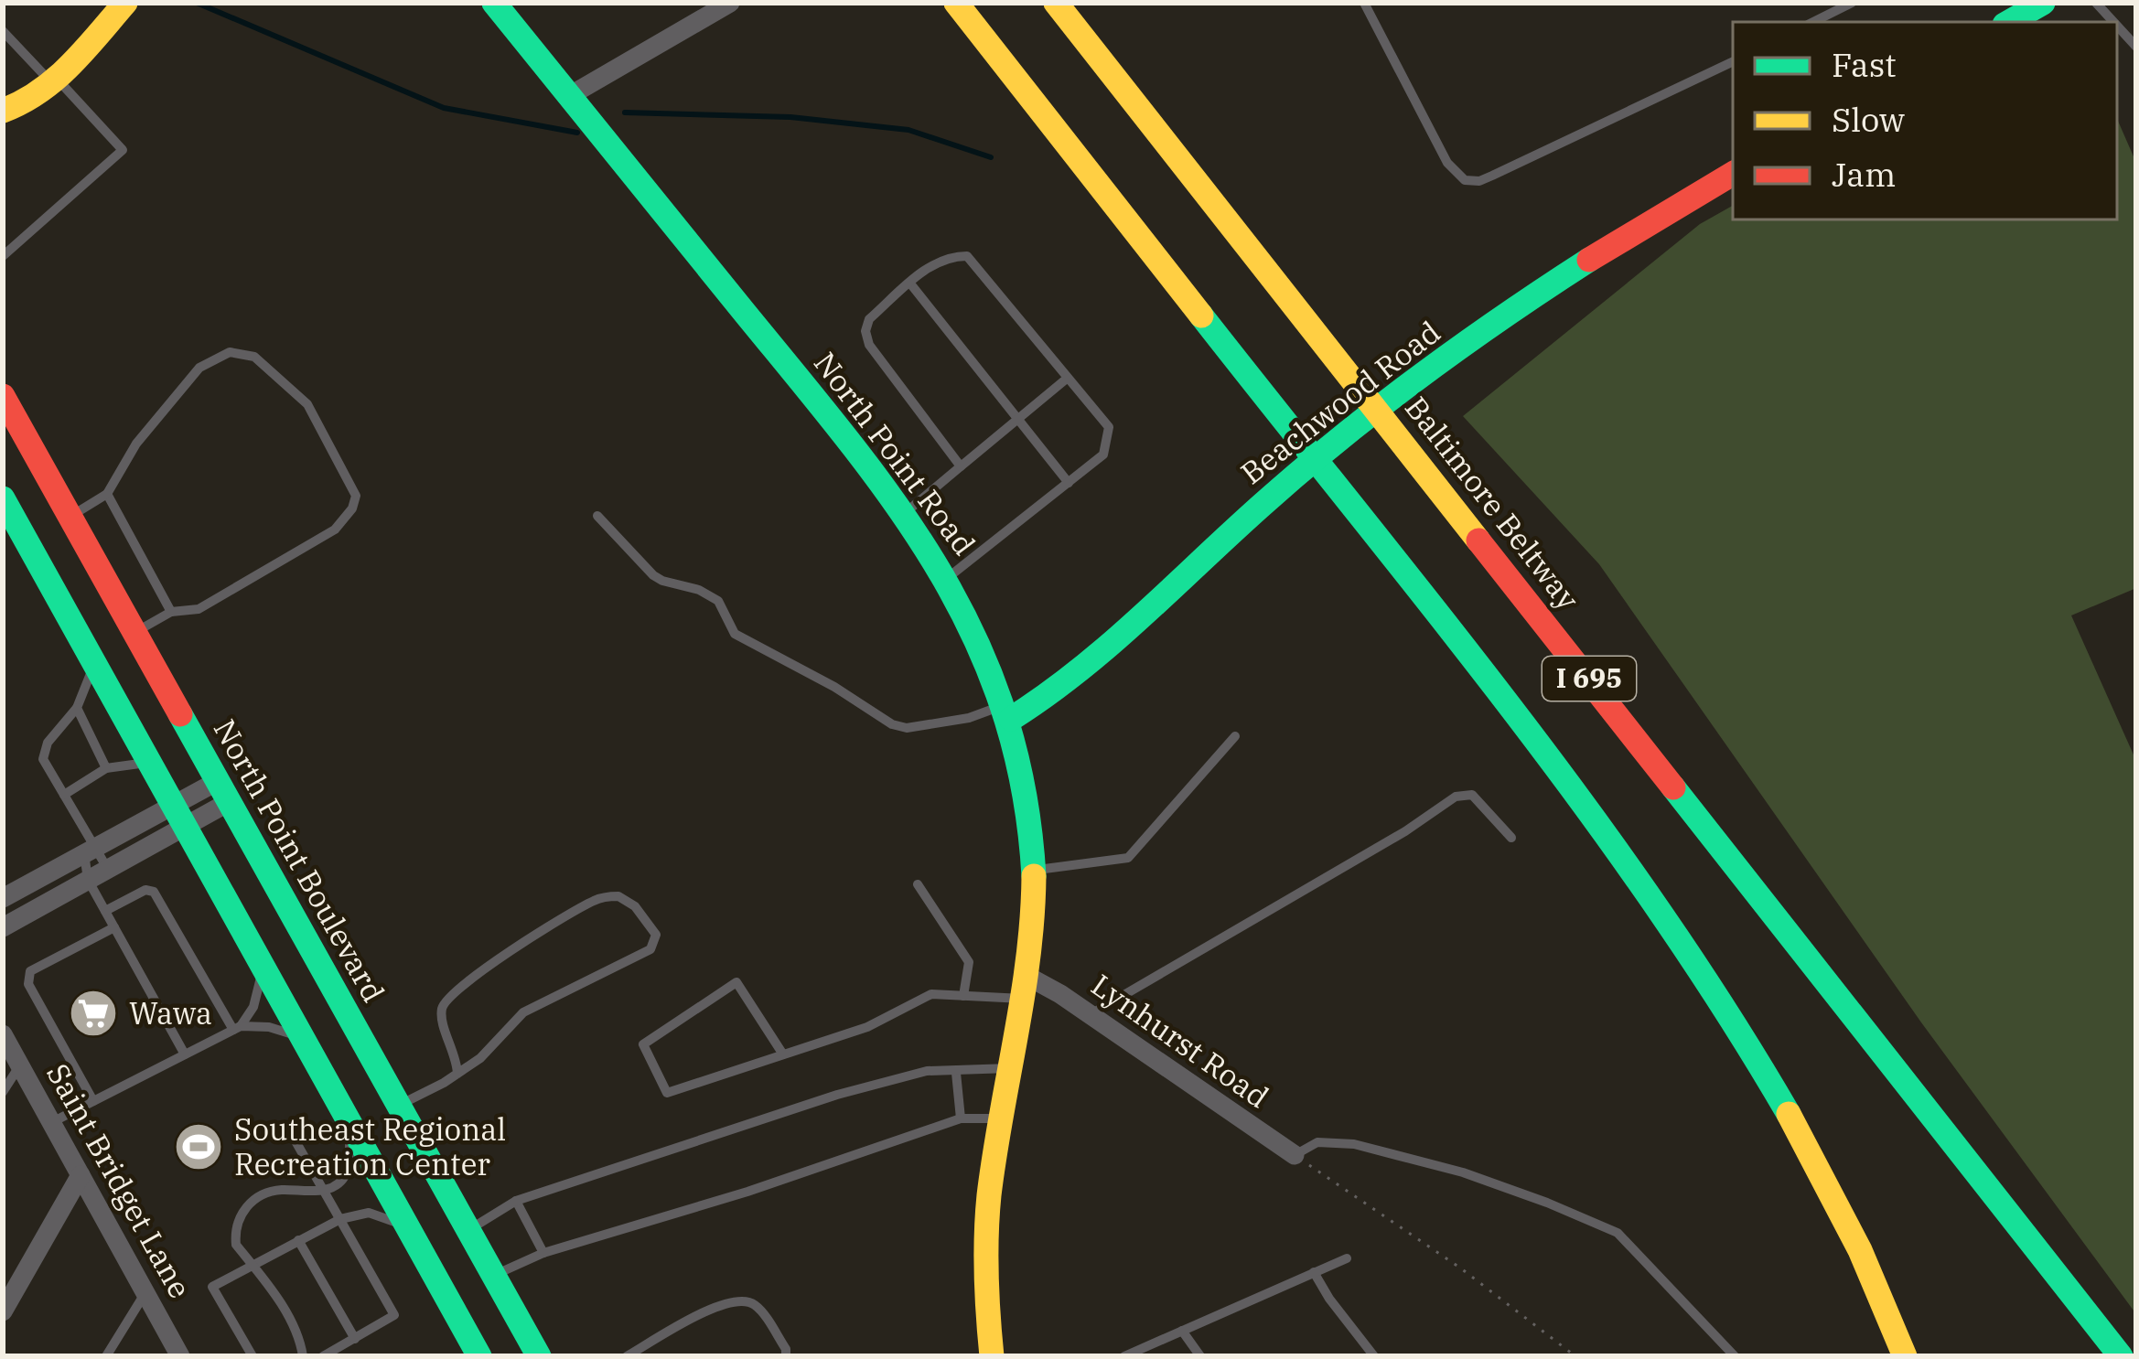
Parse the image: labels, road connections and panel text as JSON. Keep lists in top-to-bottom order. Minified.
{"streets":{"main road":["Beachwood Road","North Point Road","Baltimore Beltway","I 695","North Point Boulevard"],"street":["Lynhurst Road","Saint Bridget Lane"]},"crossings":[["Beachwood Road","North Point Road"],["North Point Road","Lynhurst Road"]],"places":{"supermarket":["Wawa"],"sports":["Southeast Regional Recreation Center"]},"legend":["Fast","Slow","Jam"]}
